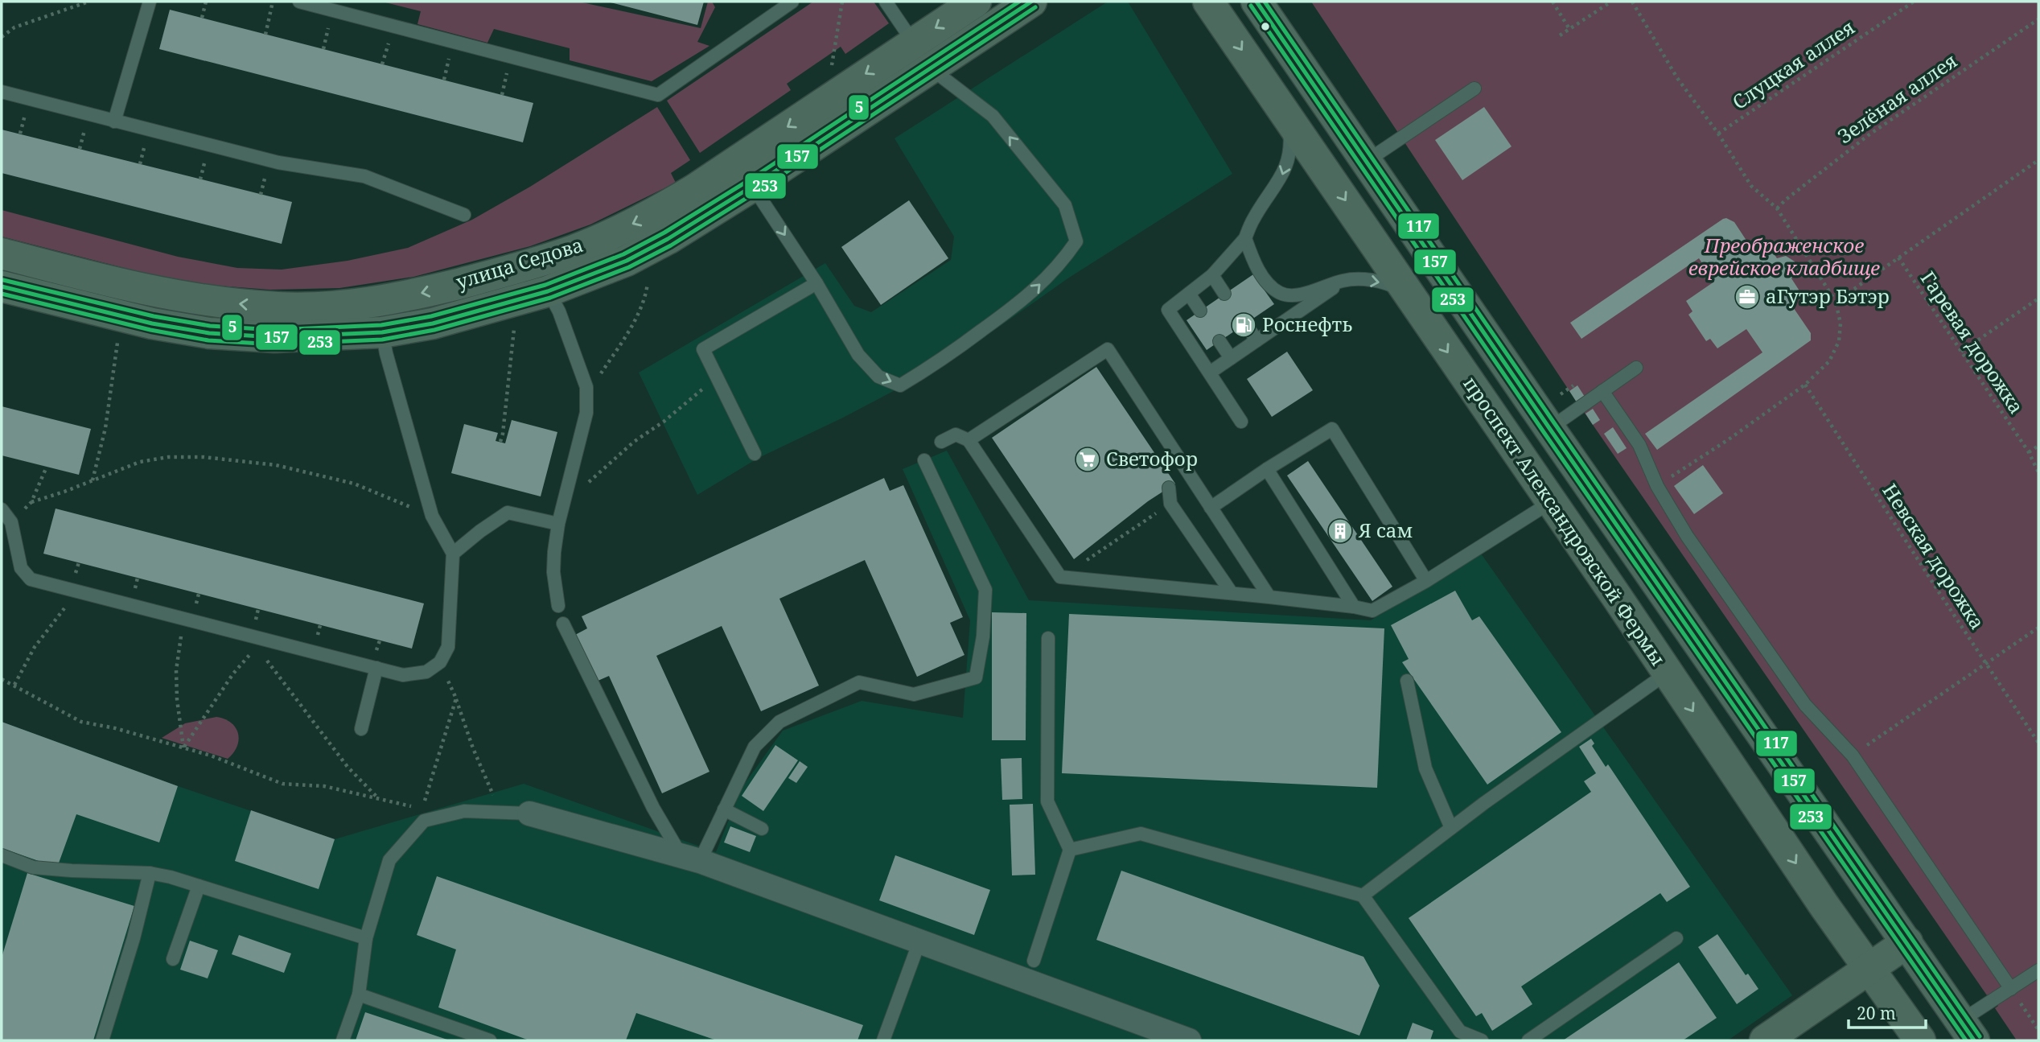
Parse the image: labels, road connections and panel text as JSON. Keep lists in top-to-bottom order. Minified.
{"streets":{"main road":["улица Седова","проспект Александровской Фермы"],"path":["Слуцкая аллея","Зелёная аллея","Гаревая дорожка","Невская дорожка"]},"parks":["Преображенское еврейское кладбище"],"places":{"office":["аГутэр Бэтэр"],"fuel station":["Роснефть"],"supermarket":["Светофор"],"building":["Я сам"]},"lines":["transit line 157","transit line 117","transit line 5","transit line 253"],"scale_bar":"20 m"}
